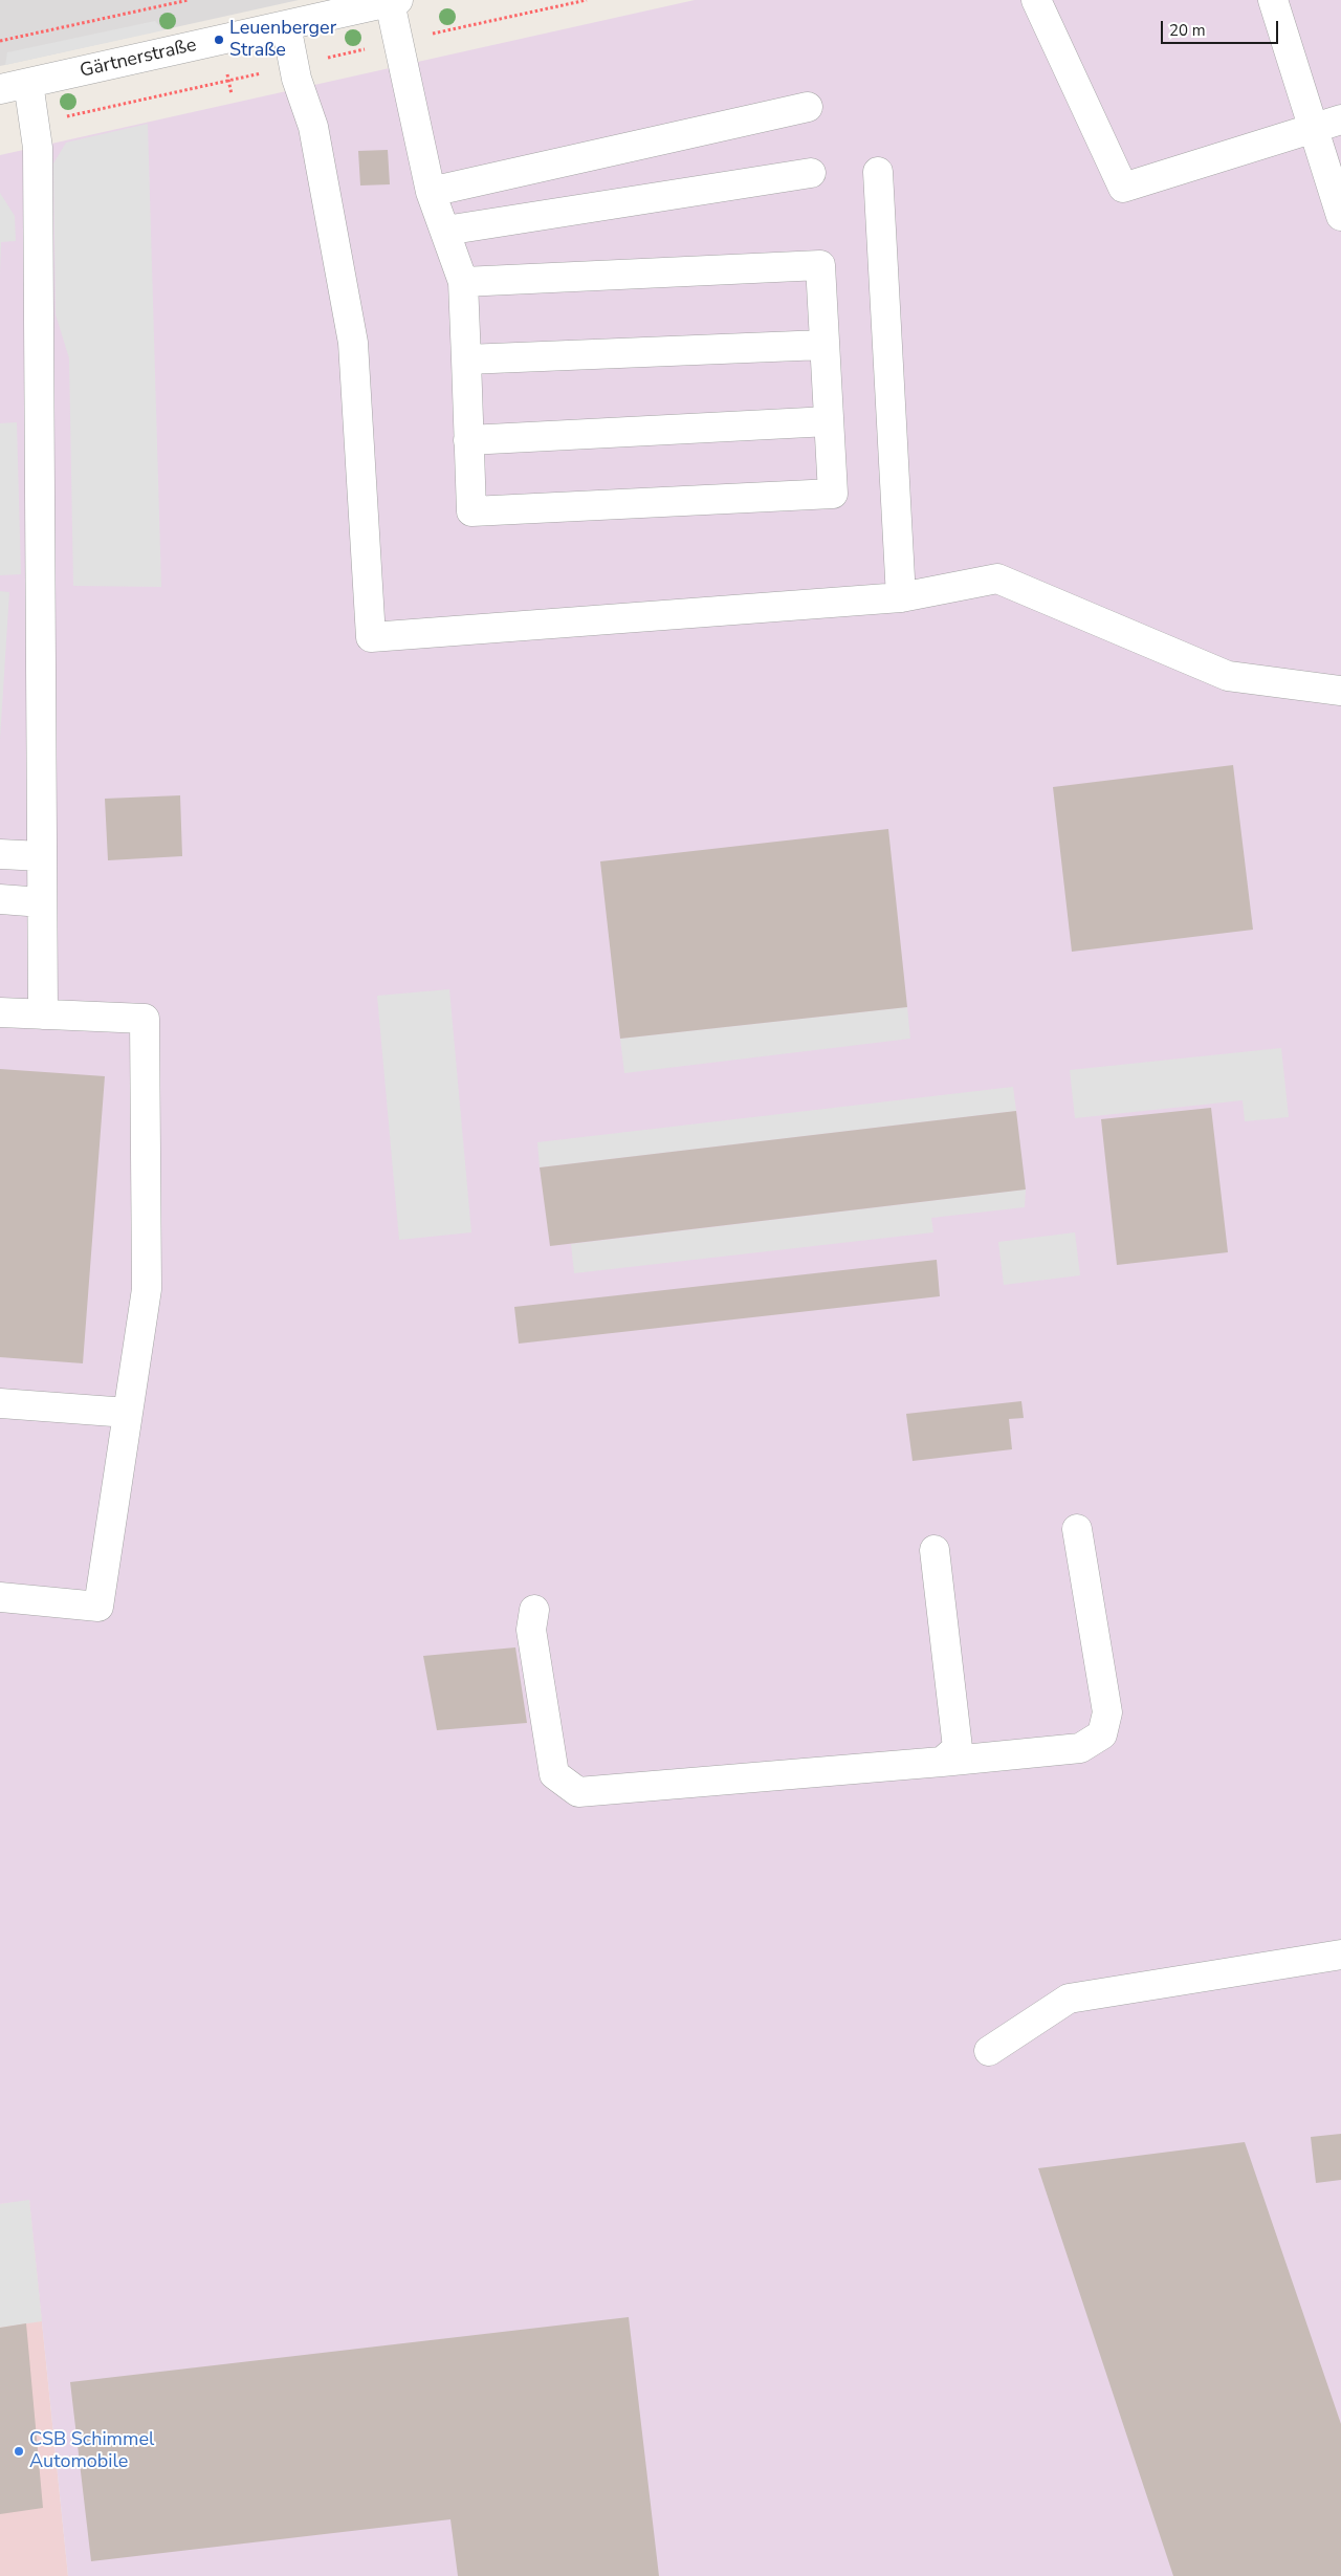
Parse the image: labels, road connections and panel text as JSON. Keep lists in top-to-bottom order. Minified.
{"streets":{"street":["Gärtnerstraße"]},"places":["Leuenberger Straße","CSB Schimmel Automobile"],"scale_bar":"20 m"}
